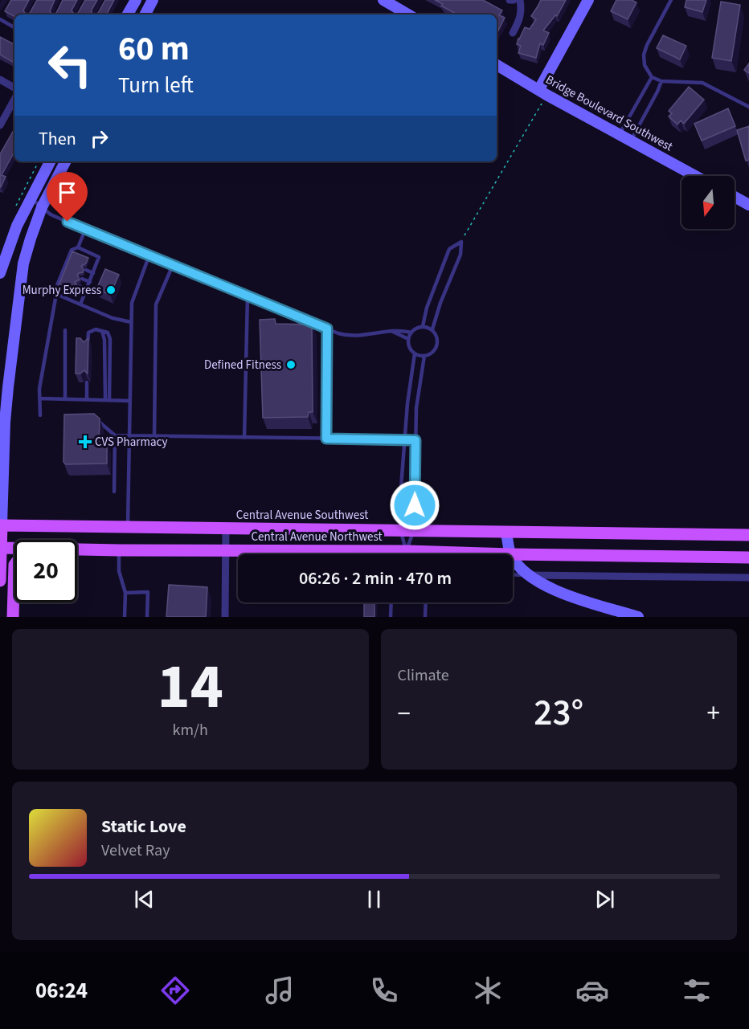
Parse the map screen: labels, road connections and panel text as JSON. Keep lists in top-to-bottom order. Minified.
{"streets":{"main road":["Central Avenue Southwest","Central Avenue Northwest"],"street":["Bridge Boulevard Southwest"]},"places":{"other":["Murphy Express","Defined Fitness"],"health":["CVS Pharmacy"]},"north":"bottom","page":{"turn":["60 m","Turn left"],"then":"Then","limit":"20","trip":"06:26 · 2 min · 470 m","tile":[["14","km/h"],"Climate"],"heat":["−","23°","+"],"song":["Static Love","Velvet Ray"],"tabs":"06:24"}}
